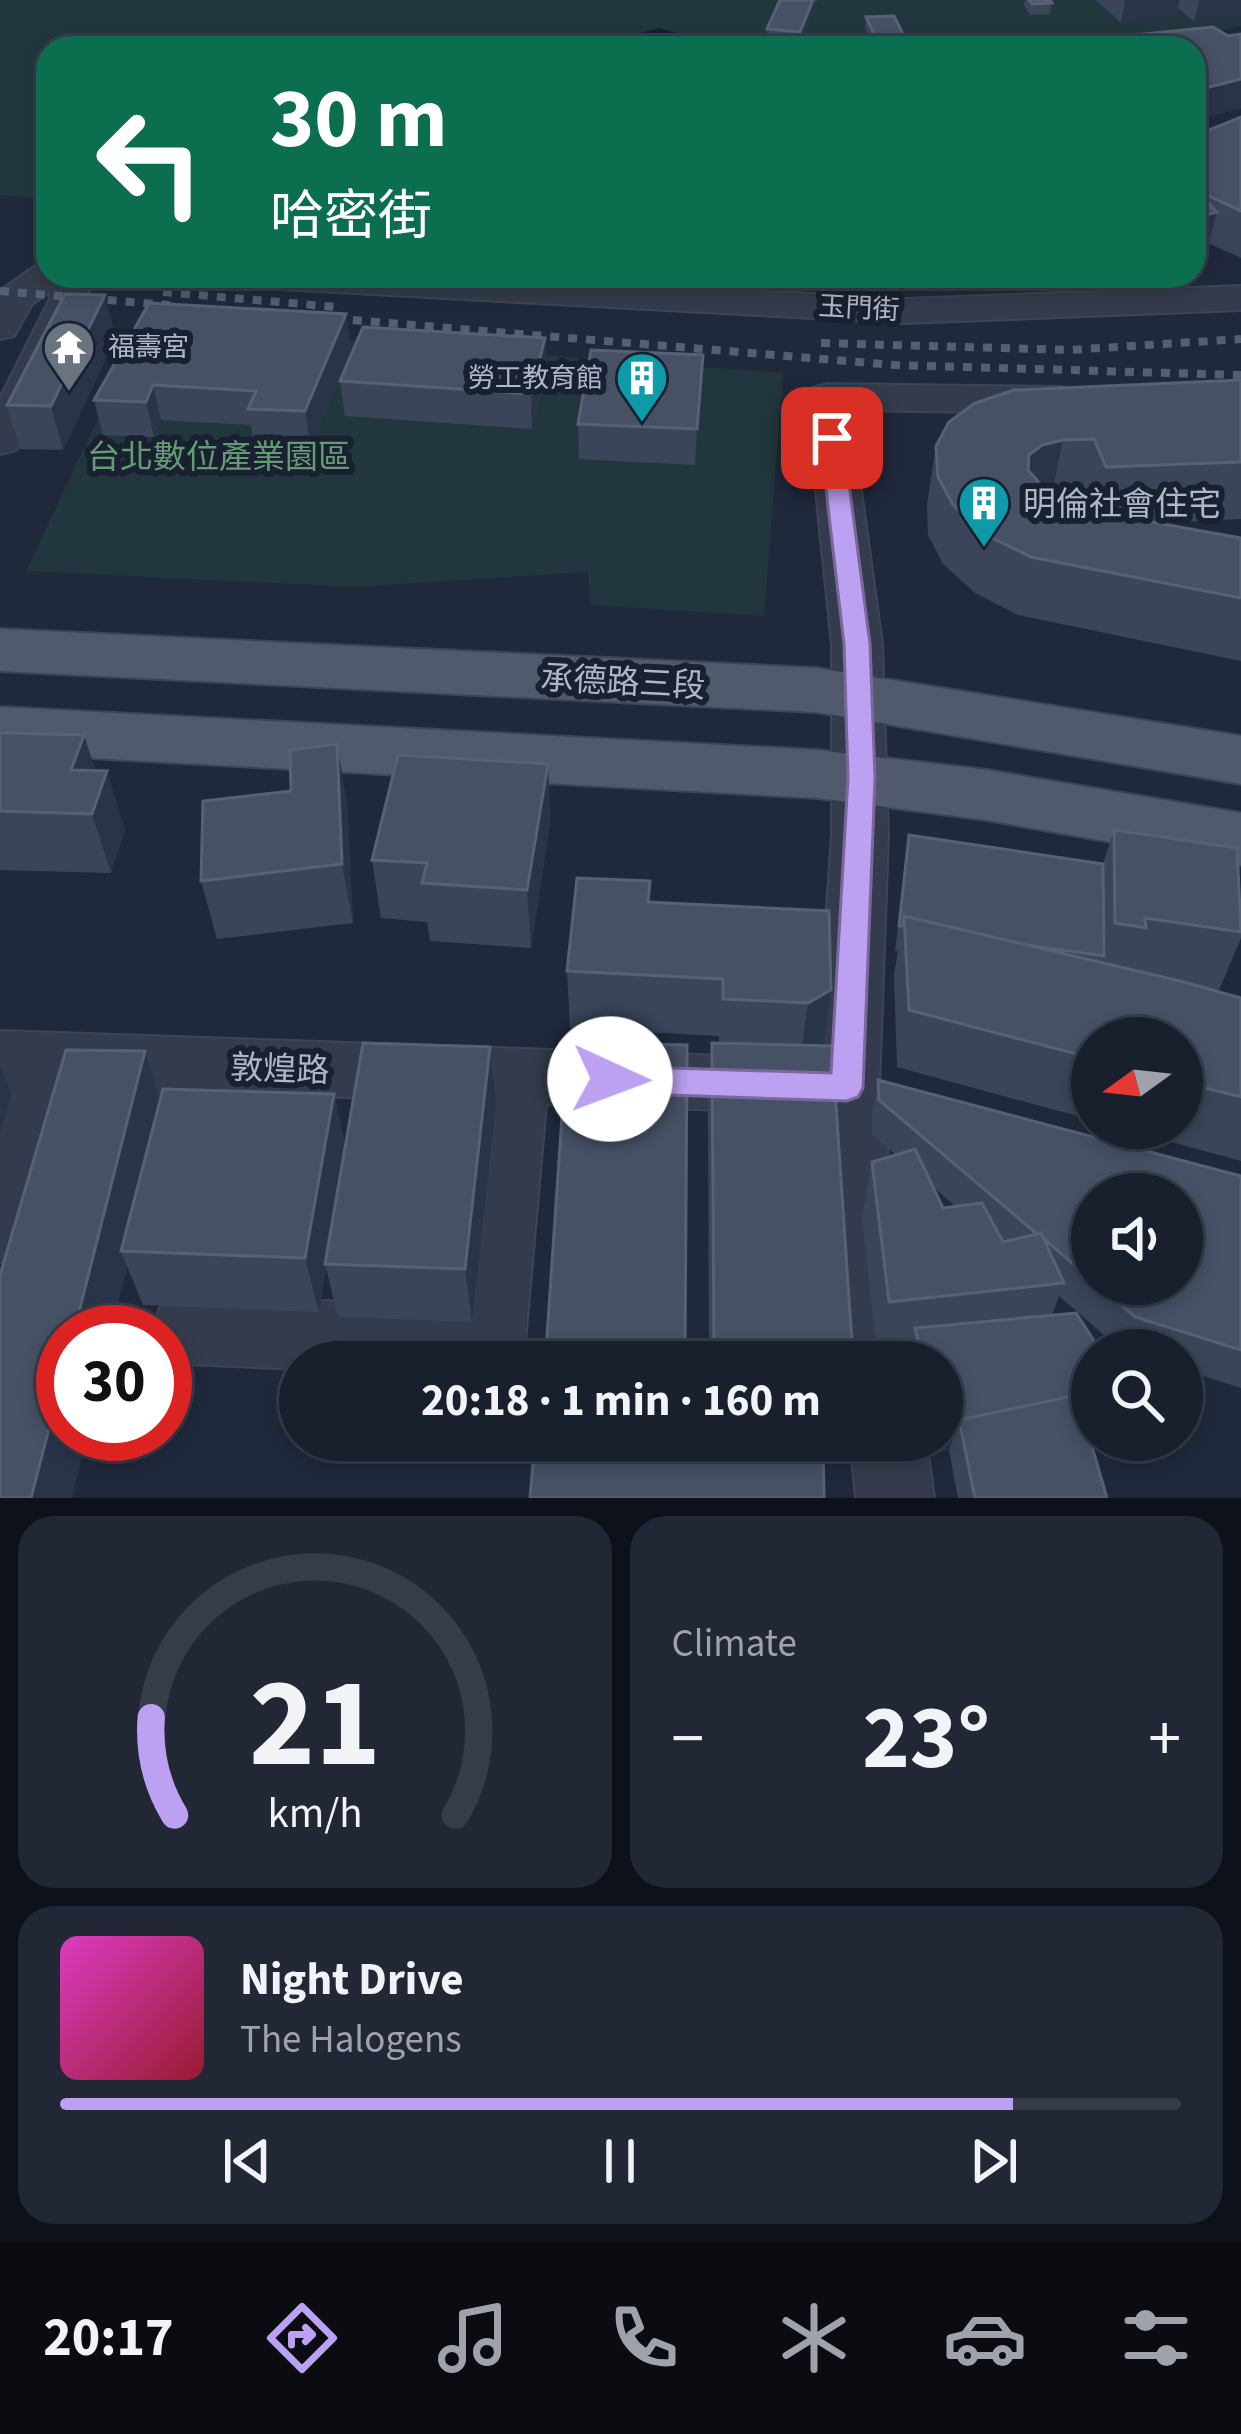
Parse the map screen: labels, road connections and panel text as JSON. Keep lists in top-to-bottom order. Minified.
{"streets":{"main road":["承德路三段"],"street":["玉門街","敦煌路"]},"parks":["台北數位產業園區"],"places":{"temple":["福壽宮"],"building":["勞工教育館","明倫社會住宅"]},"north":"left","page":{"turn":["30 m","哈密街"],"limit":"30","trip":"20:18 · 1 min · 160 m","tile":"Climate","heat":["−","23°","+"],"song":["Night Drive","The Halogens"],"tabs":"20:17","gauge":["21","km/h"]}}
